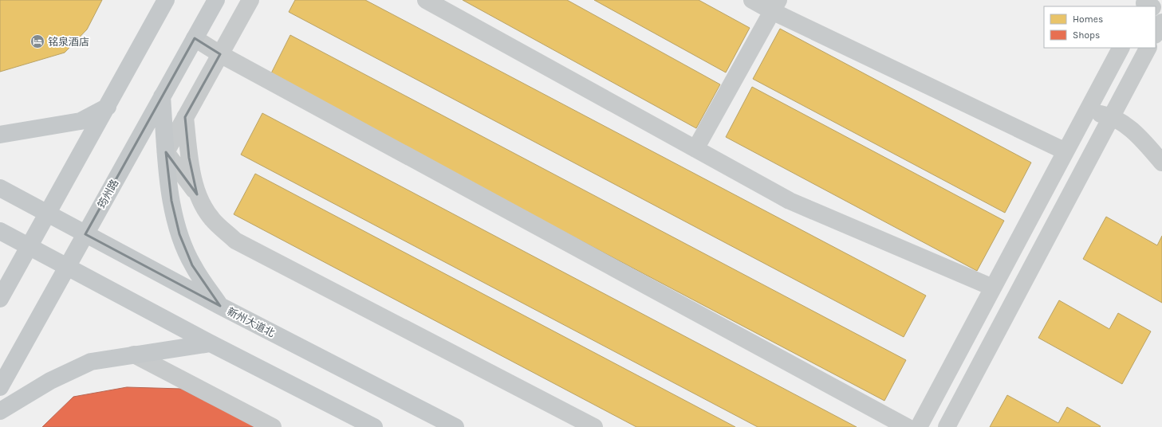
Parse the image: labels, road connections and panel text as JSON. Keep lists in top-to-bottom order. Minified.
{"streets":{"main road":["筠州路","新州大道北"]},"crossings":[["筠州路","新州大道北"]],"places":{"hotel":["铭泉酒店"]},"legend":["Homes","Shops"]}
